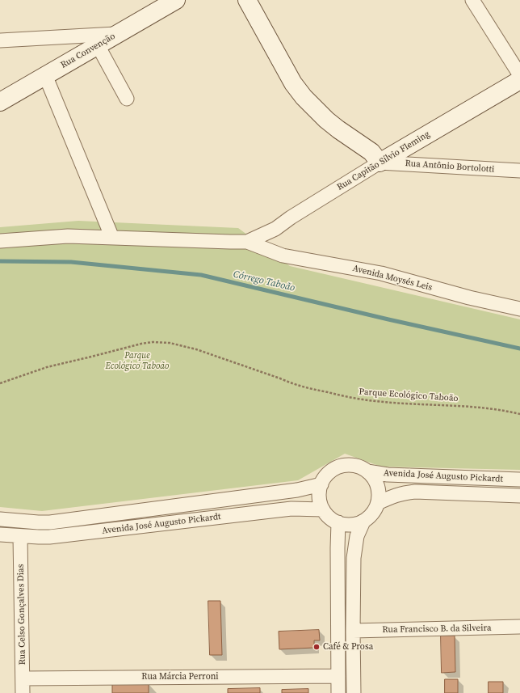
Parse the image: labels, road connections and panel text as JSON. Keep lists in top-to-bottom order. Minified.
{"streets":{"street":["Rua Convenção","Rua Capitão Sílvio Fleming","Rua Antônio Bortolotti","Avenida Moysés Leis","Avenida José Augusto Pickardt","Rua Celso Gonçalves Dias","Rua Francisco B. da Silveira","Rua Márcia Perroni"],"path":["Parque Ecológico Taboão"]},"crossings":[["Rua Capitão Sílvio Fleming","Rua Antônio Bortolotti"],["Rua Capitão Sílvio Fleming","Avenida Moysés Leis"],["Avenida José Augusto Pickardt","Rua Celso Gonçalves Dias"],["Rua Celso Gonçalves Dias","Rua Márcia Perroni"]],"water":["Córrego Taboão"],"parks":["Parque Ecológico Taboão"],"places":["Café & Prosa"]}
